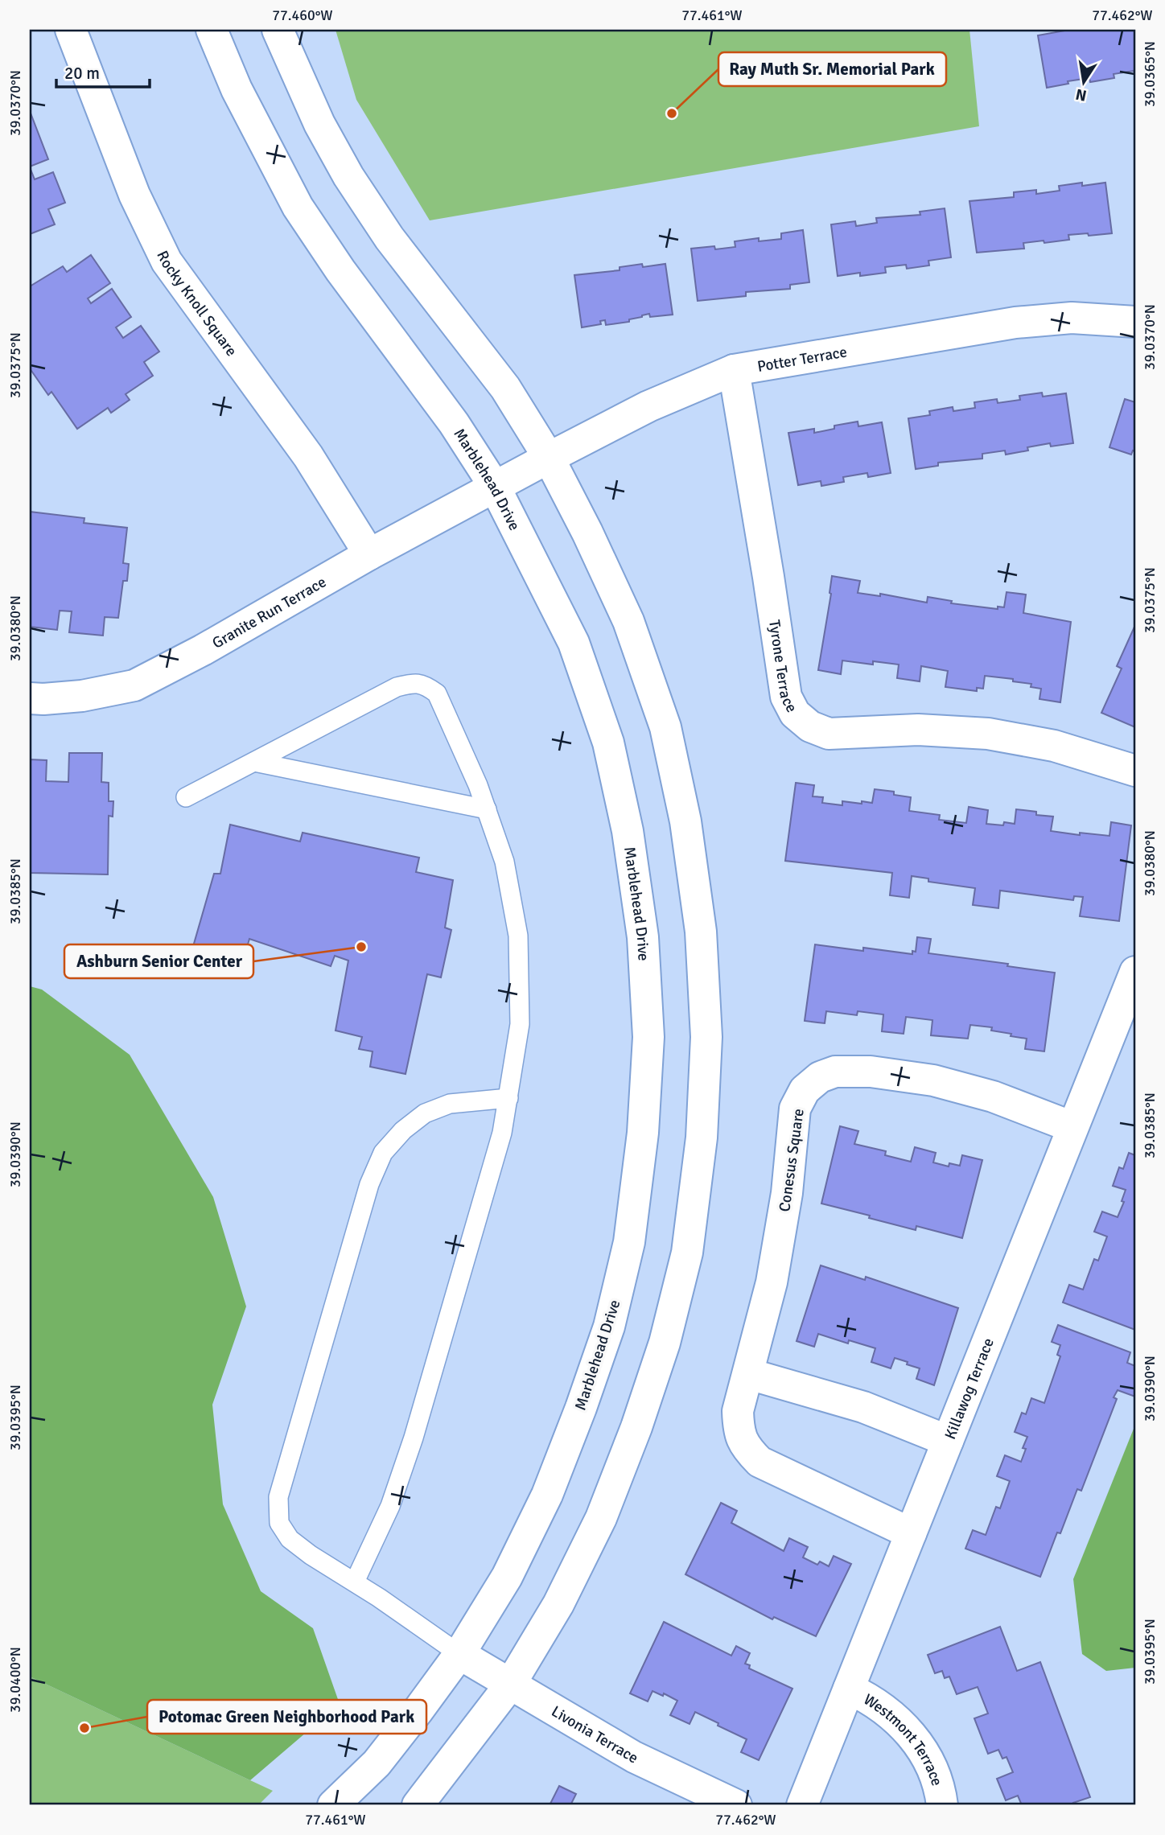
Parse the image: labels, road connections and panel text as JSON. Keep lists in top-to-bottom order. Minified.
{"streets":{"street":["Rocky Knoll Square","Potter Terrace","Marblehead Drive","Granite Run Terrace","Tyrone Terrace","Conesus Square","Killawog Terrace","Livonia Terrace","Westmont Terrace"]},"crossings":[["Rocky Knoll Square","Granite Run Terrace"],["Potter Terrace","Marblehead Drive"],["Potter Terrace","Granite Run Terrace"],["Potter Terrace","Tyrone Terrace"],["Marblehead Drive","Granite Run Terrace"],["Marblehead Drive","Livonia Terrace"],["Conesus Square","Killawog Terrace"],["Killawog Terrace","Westmont Terrace"]],"places":["Ray Muth Sr. Memorial Park","Ashburn Senior Center","Potomac Green Neighborhood Park"],"scale_bar":"20 m","north":"bottom","coordinates":["77.460°W","77.461°W","77.462°W","39.0365°N","39.0370°N","39.0375°N","39.0380°N","39.0385°N","39.0390°N","39.0395°N","39.0400°N"]}
